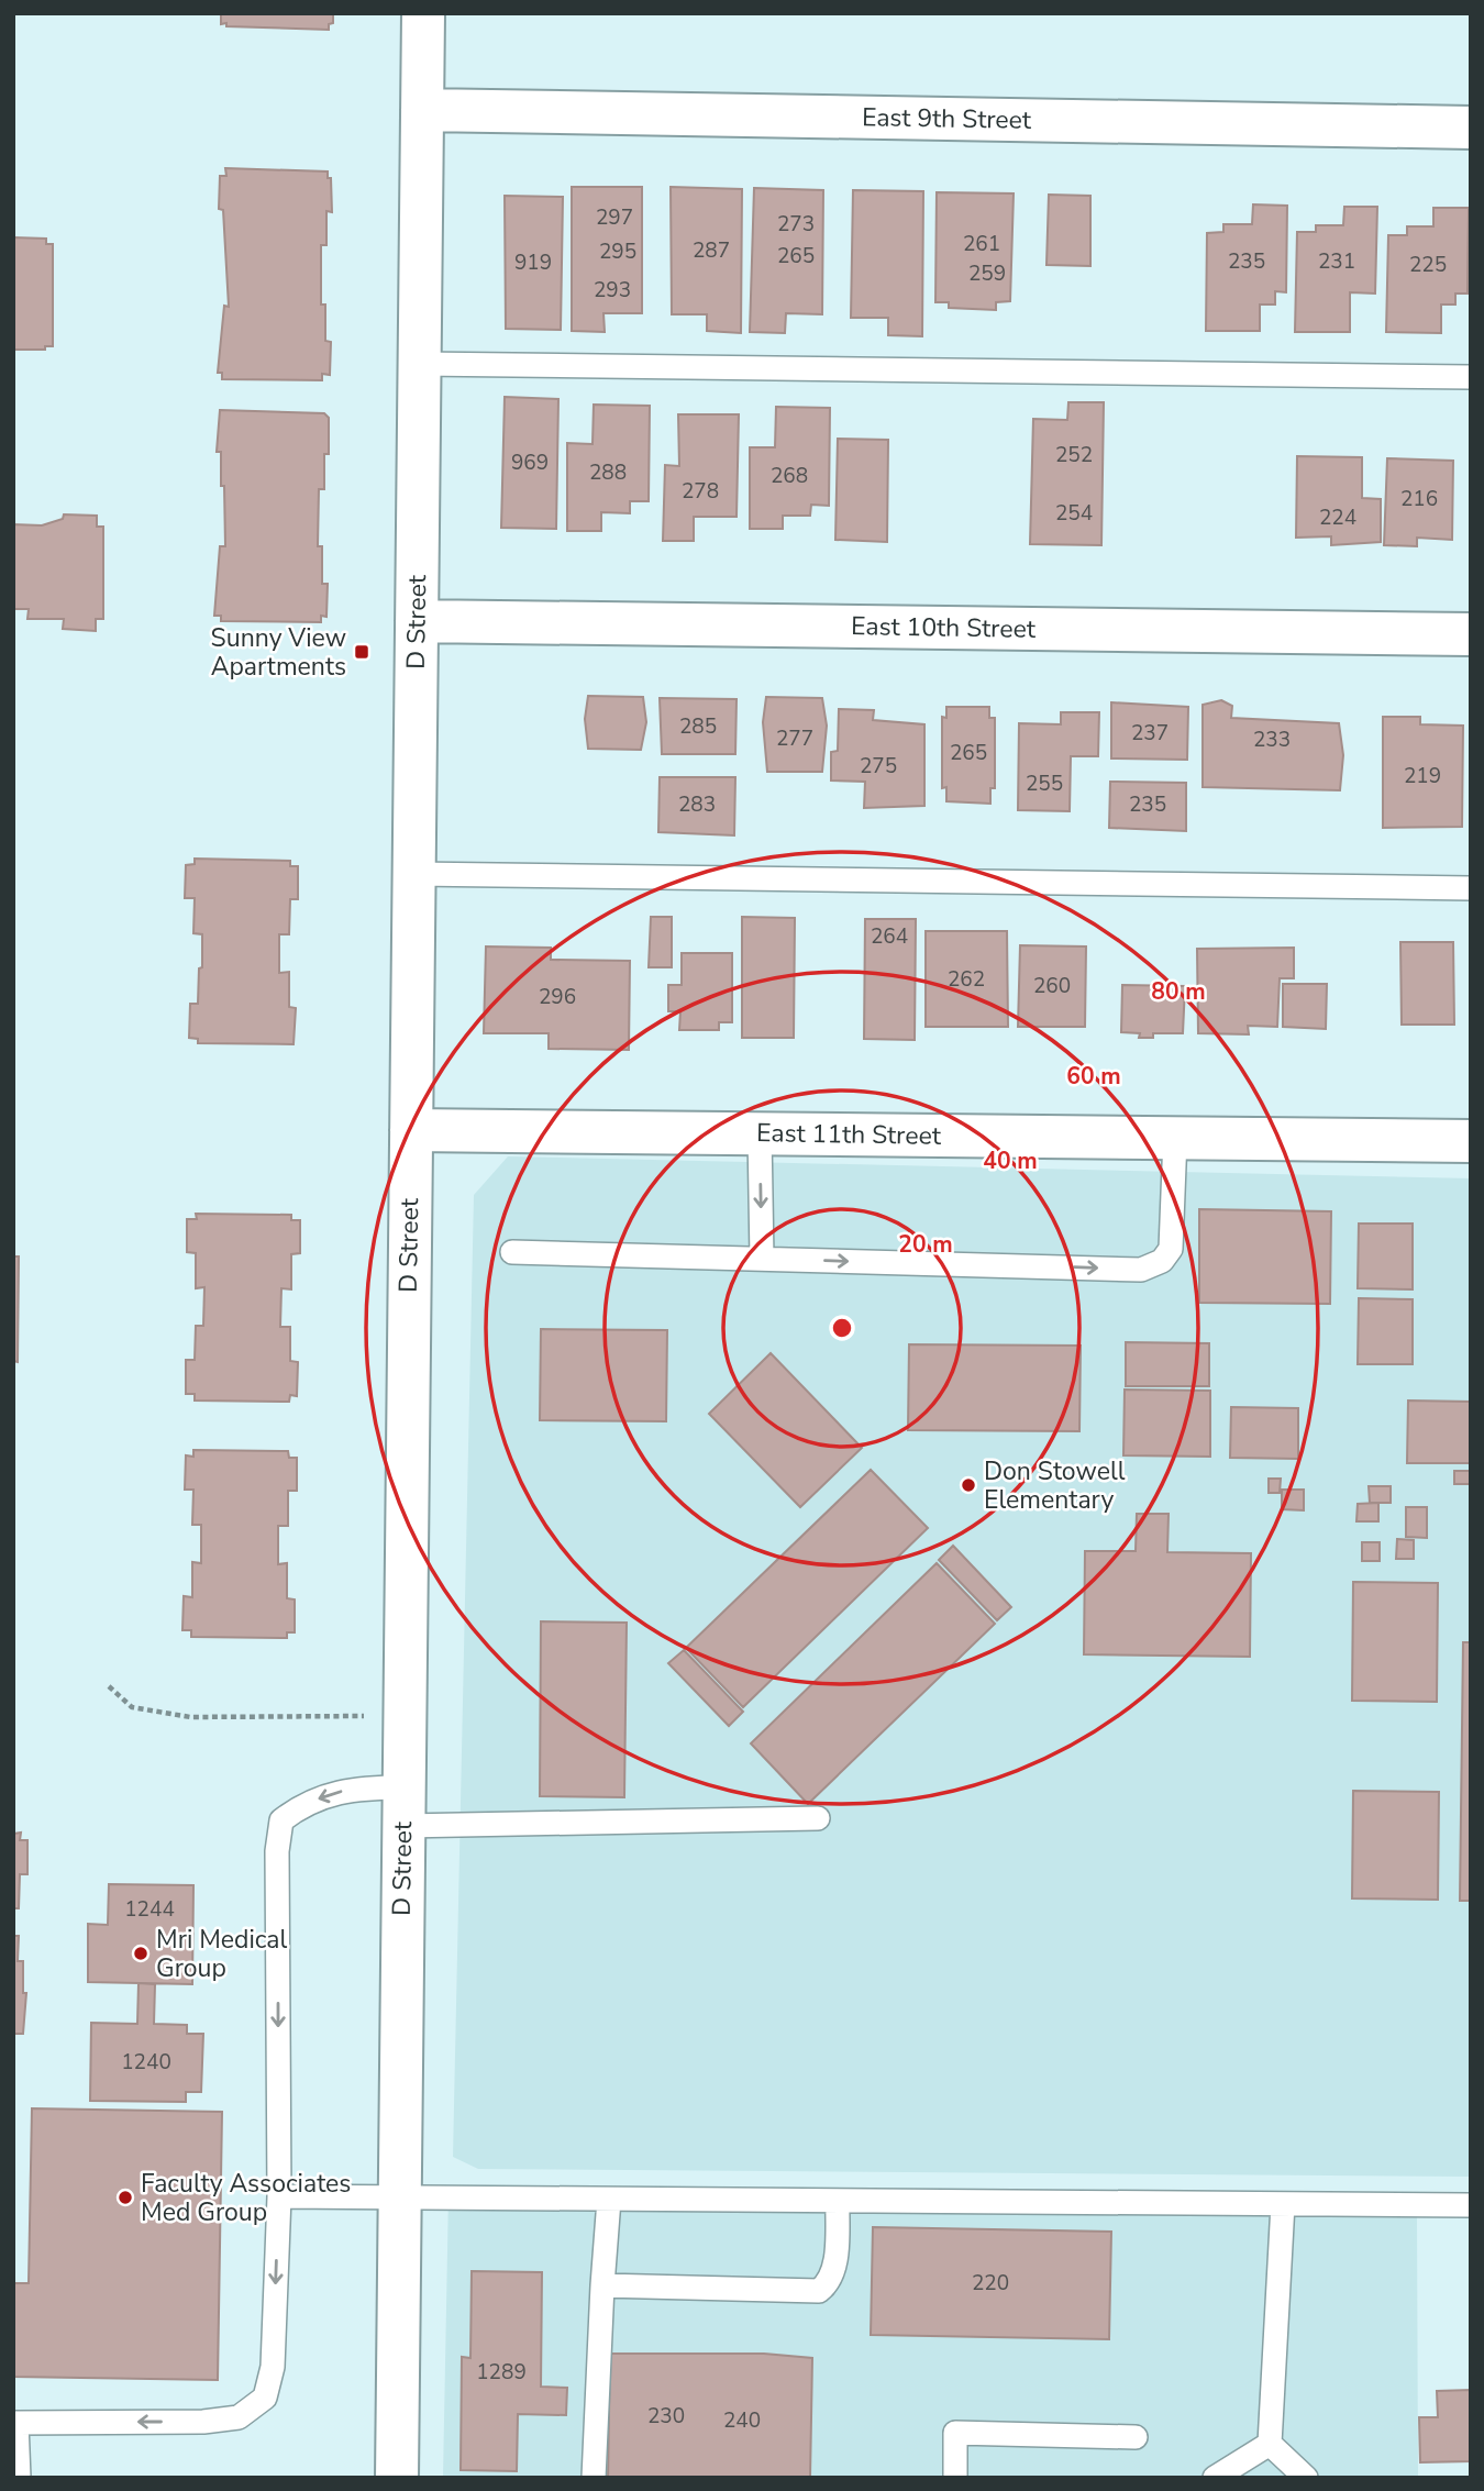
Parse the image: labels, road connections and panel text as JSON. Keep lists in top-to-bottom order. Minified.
{"streets":{"street":["East 9th Street","D Street","East 10th Street","East 11th Street"]},"crossings":[["East 9th Street","D Street"],["D Street","East 10th Street"],["D Street","East 11th Street"]],"places":{"transit":["Sunny View Apartments"],"other":["Don Stowell Elementary","Mri Medical Group","Faculty Associates Med Group"]},"house_numbers":["297","273","261","287","295","265","235","231","919","225","259","293","252","969","288","268","278","216","254","224","285","237","277","233","265","275","219","255","283","235","264","262","260","296","1244","1240","220","1289","230","240"],"rings":["80 m","60 m","40 m","20 m"]}
